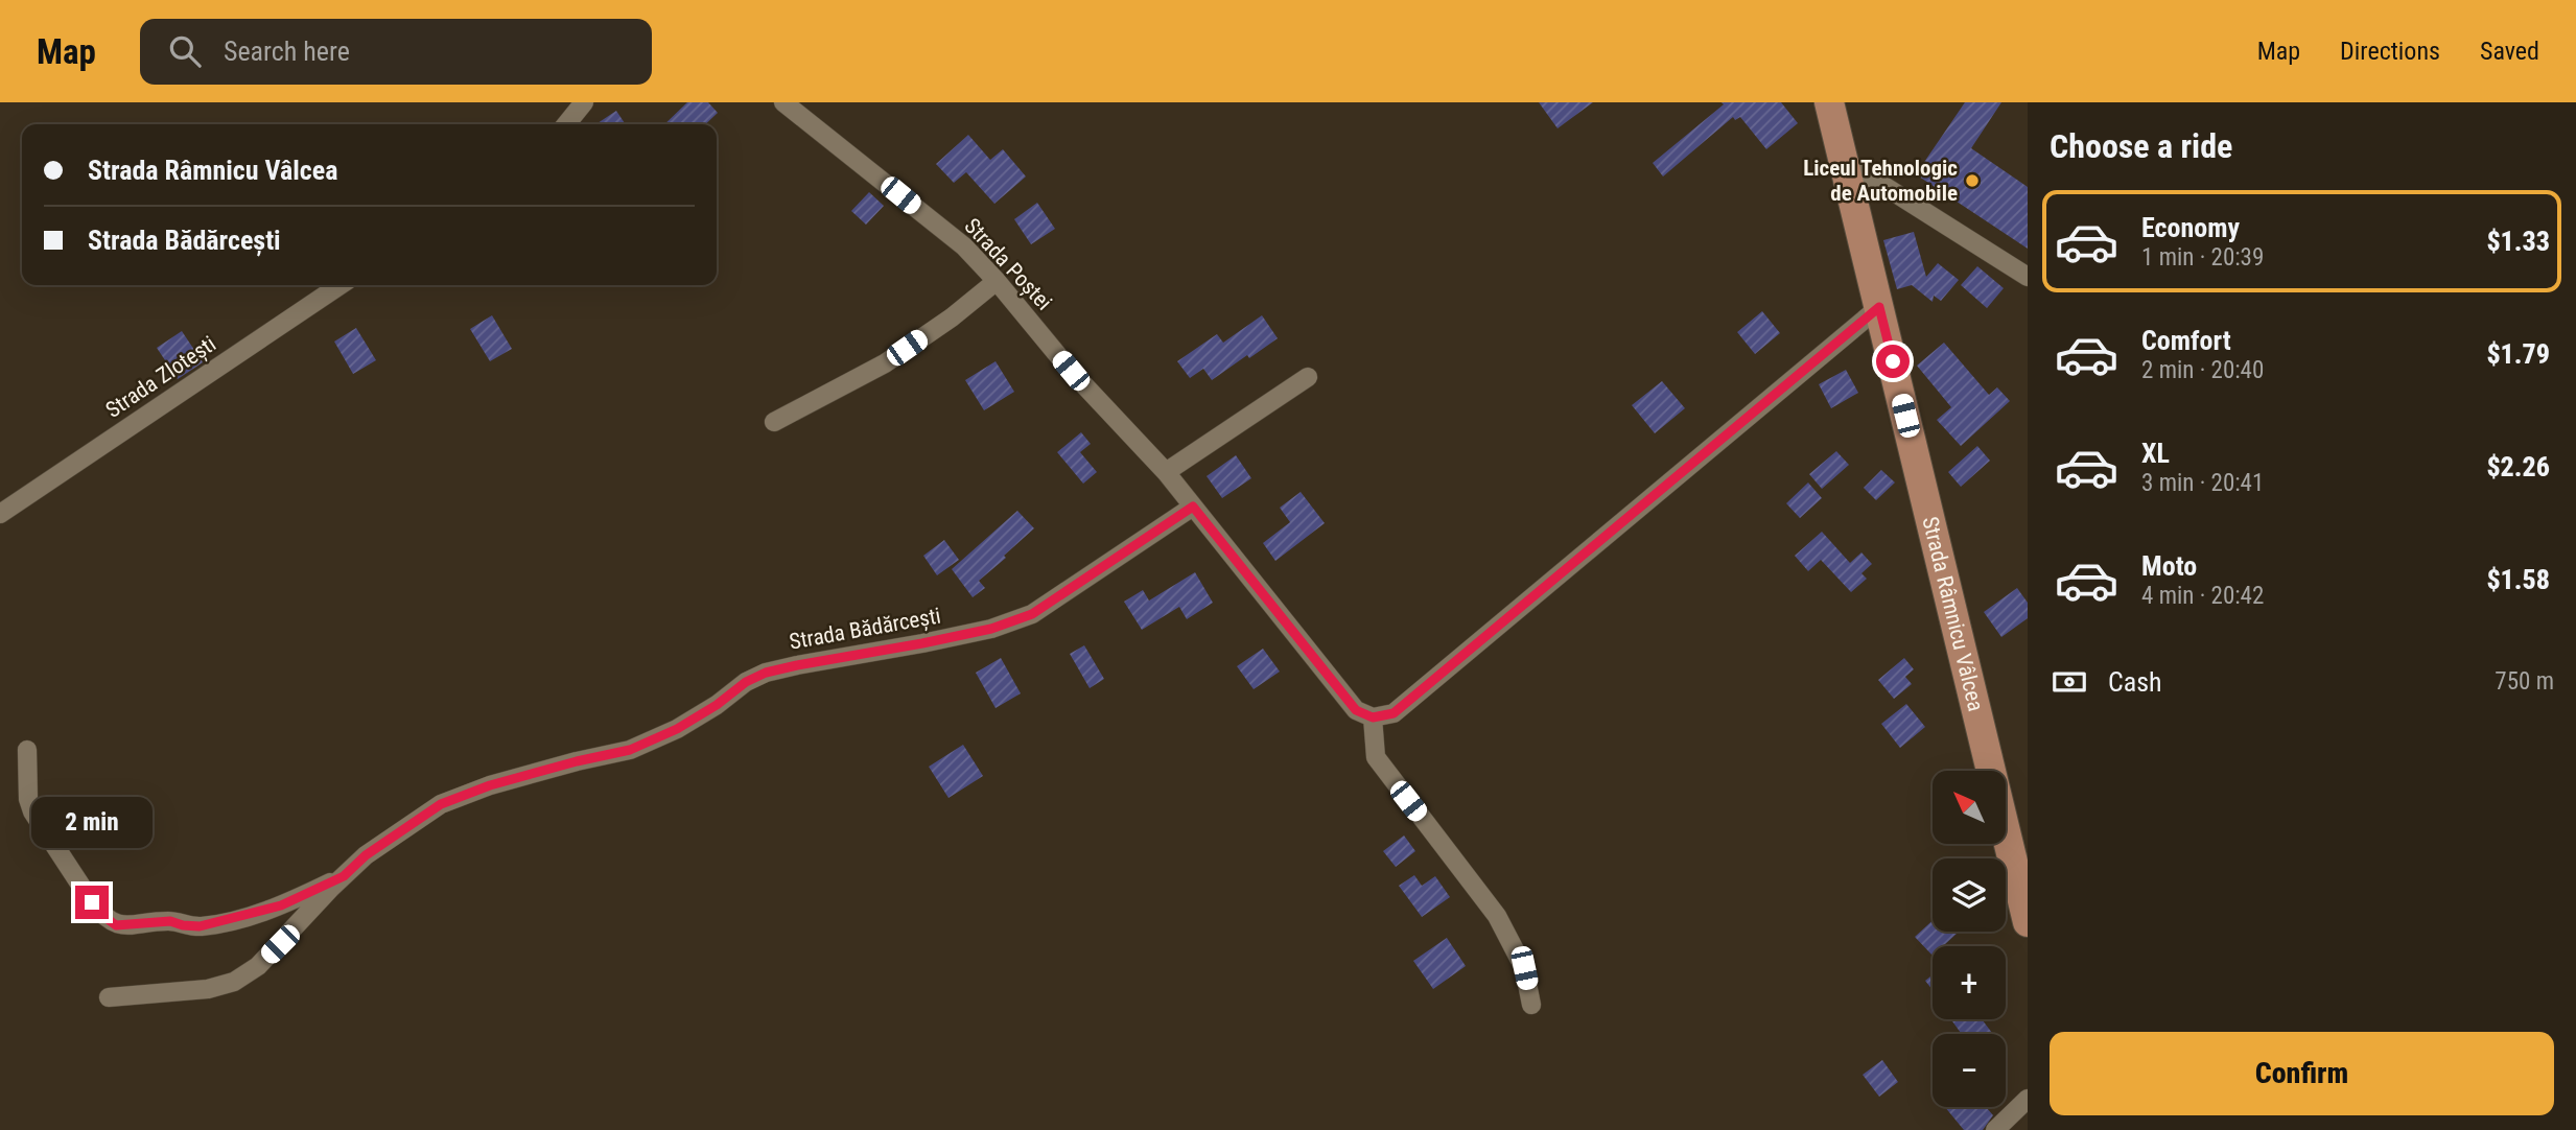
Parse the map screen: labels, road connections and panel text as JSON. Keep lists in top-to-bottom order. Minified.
{"streets":{"main road":["Strada Râmnicu Vâlcea"],"street":["Strada Poștei","Strada Zlotești","Strada Bădărcești"]},"crossings":[["Strada Poștei","Strada Bădărcești"]],"places":["Liceul Tehnologic de Automobile"],"north":"top left","page":{"header":"Map","search":"Search here","nav":["Map","Directions","Saved"],"heading":"Choose a ride","banner":["Strada Râmnicu Vâlcea","Strada Bădărcești"],"list":[{"name":"Economy","note":"1 min · 20:39","value":"$1.33"},{"name":"Comfort","note":"2 min · 20:40","value":"$1.79"},{"name":"XL","note":"3 min · 20:41","value":"$2.26"},{"name":"Moto","note":"4 min · 20:42","value":"$1.58"}],"pay":["Cash","750 m"],"map_buttons":["+","−"],"bubble":"2 min","buttons":"Confirm"}}
